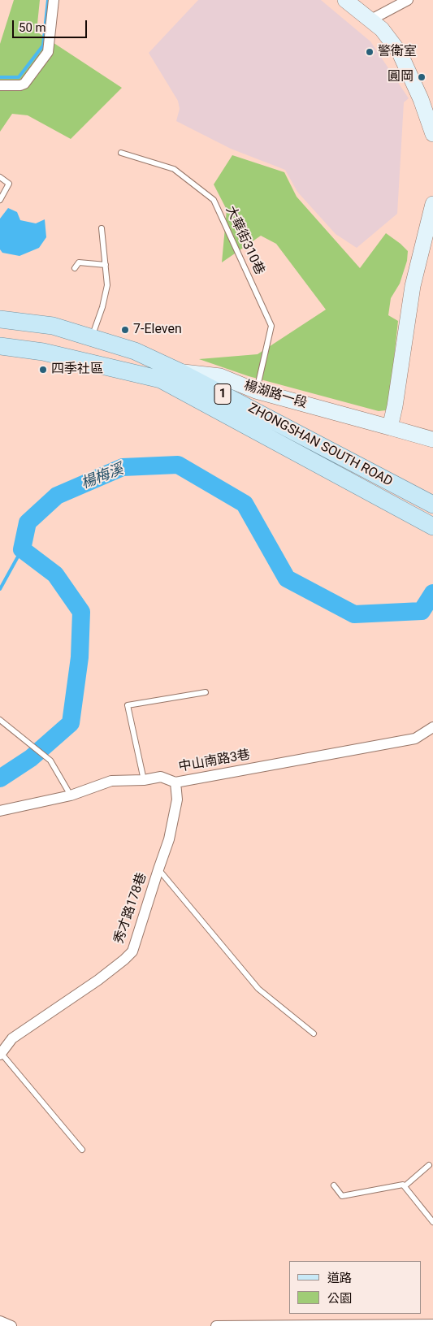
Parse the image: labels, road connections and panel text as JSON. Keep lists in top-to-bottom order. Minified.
{"streets":{"main road":["1","ZHONGSHAN SOUTH ROAD"],"street":["楊湖路一段","中山南路3巷","秀才路178巷"],"lane":["大華街310巷"]},"crossings":[["大華街310巷","楊湖路一段"],["楊湖路一段","ZHONGSHAN SOUTH ROAD"],["中山南路3巷","秀才路178巷"]],"water":["楊梅溪"],"places":["警衛室","圓岡","7-Eleven","四季社區"],"legend":["道路","公園"],"scale_bar":"50 m"}
